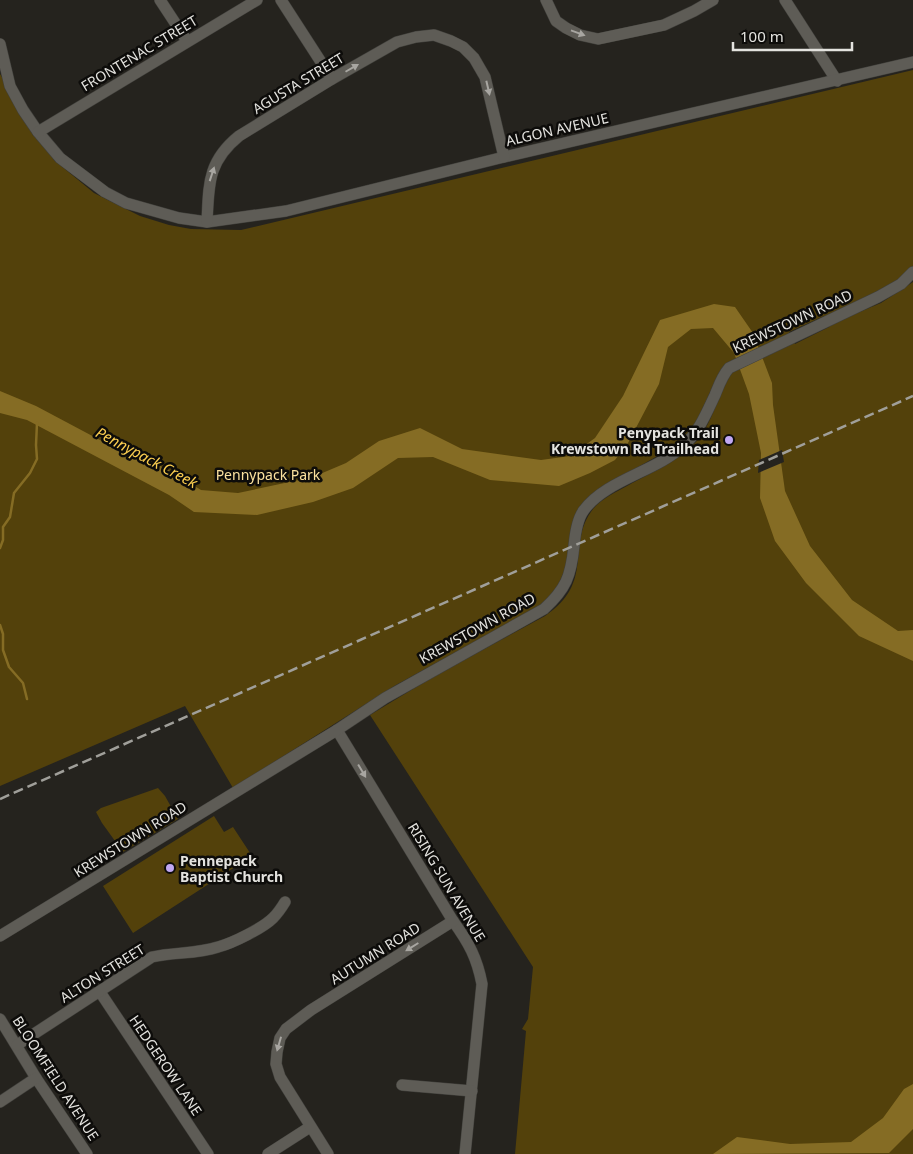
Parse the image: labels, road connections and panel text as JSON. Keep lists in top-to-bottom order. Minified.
{"streets":{"street":["FRONTENAC STREET","AGUSTA STREET","ALGON AVENUE","KREWSTOWN ROAD","RISING SUN AVENUE","AUTUMN ROAD","ALTON STREET","HEDGEROW LANE","BLOOMFIELD AVENUE"]},"crossings":[["FRONTENAC STREET","ALGON AVENUE"],["AGUSTA STREET","ALGON AVENUE"],["KREWSTOWN ROAD","RISING SUN AVENUE"],["RISING SUN AVENUE","AUTUMN ROAD"],["ALTON STREET","HEDGEROW LANE"],["ALTON STREET","BLOOMFIELD AVENUE"]],"one_way":["RISING SUN AVENUE","AUTUMN ROAD"],"water":["Pennypack Creek"],"parks":["Pennypack Park"],"places":["Penypack Trail Krewstown Rd Trailhead","Pennepack Baptist Church"],"scale_bar":"100 m"}
